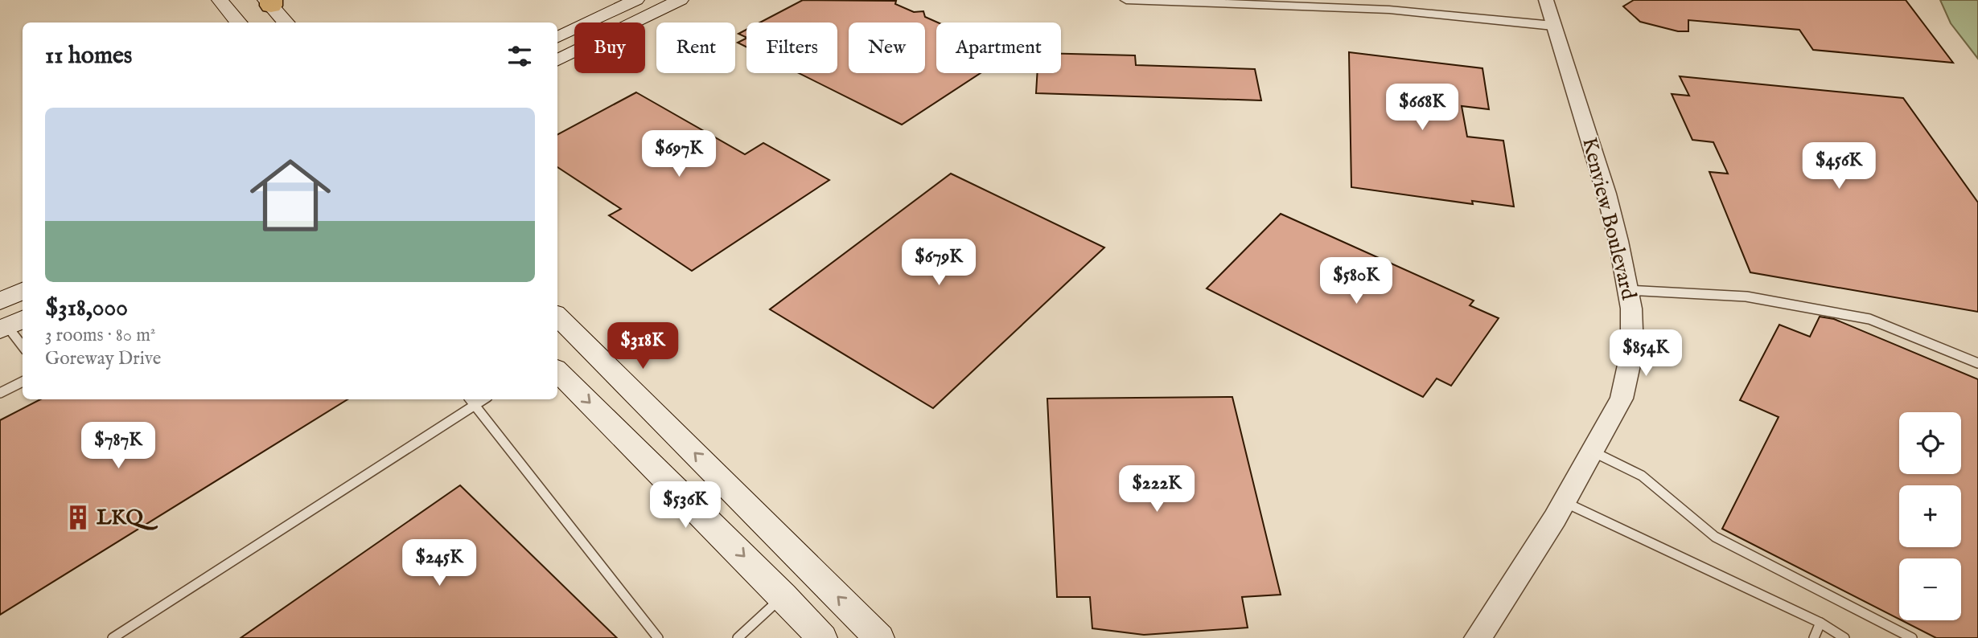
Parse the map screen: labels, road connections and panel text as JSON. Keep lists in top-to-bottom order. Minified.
{"streets":{"street":["Kenview Boulevard"]},"places":{"building":["LKQ"]},"page":{"chip":["Buy","Rent","Filters","New","Apartment"],"heading":"11 homes","price":["$668K","$697K","$456K","$679K","$580K","$318K","$854K","$787K","$222K","$536K","$245K"],"list":[{"name":"$318,000","note":"3 rooms · 80 m² · Goreway Drive"}],"map_buttons":["+","−"]}}
